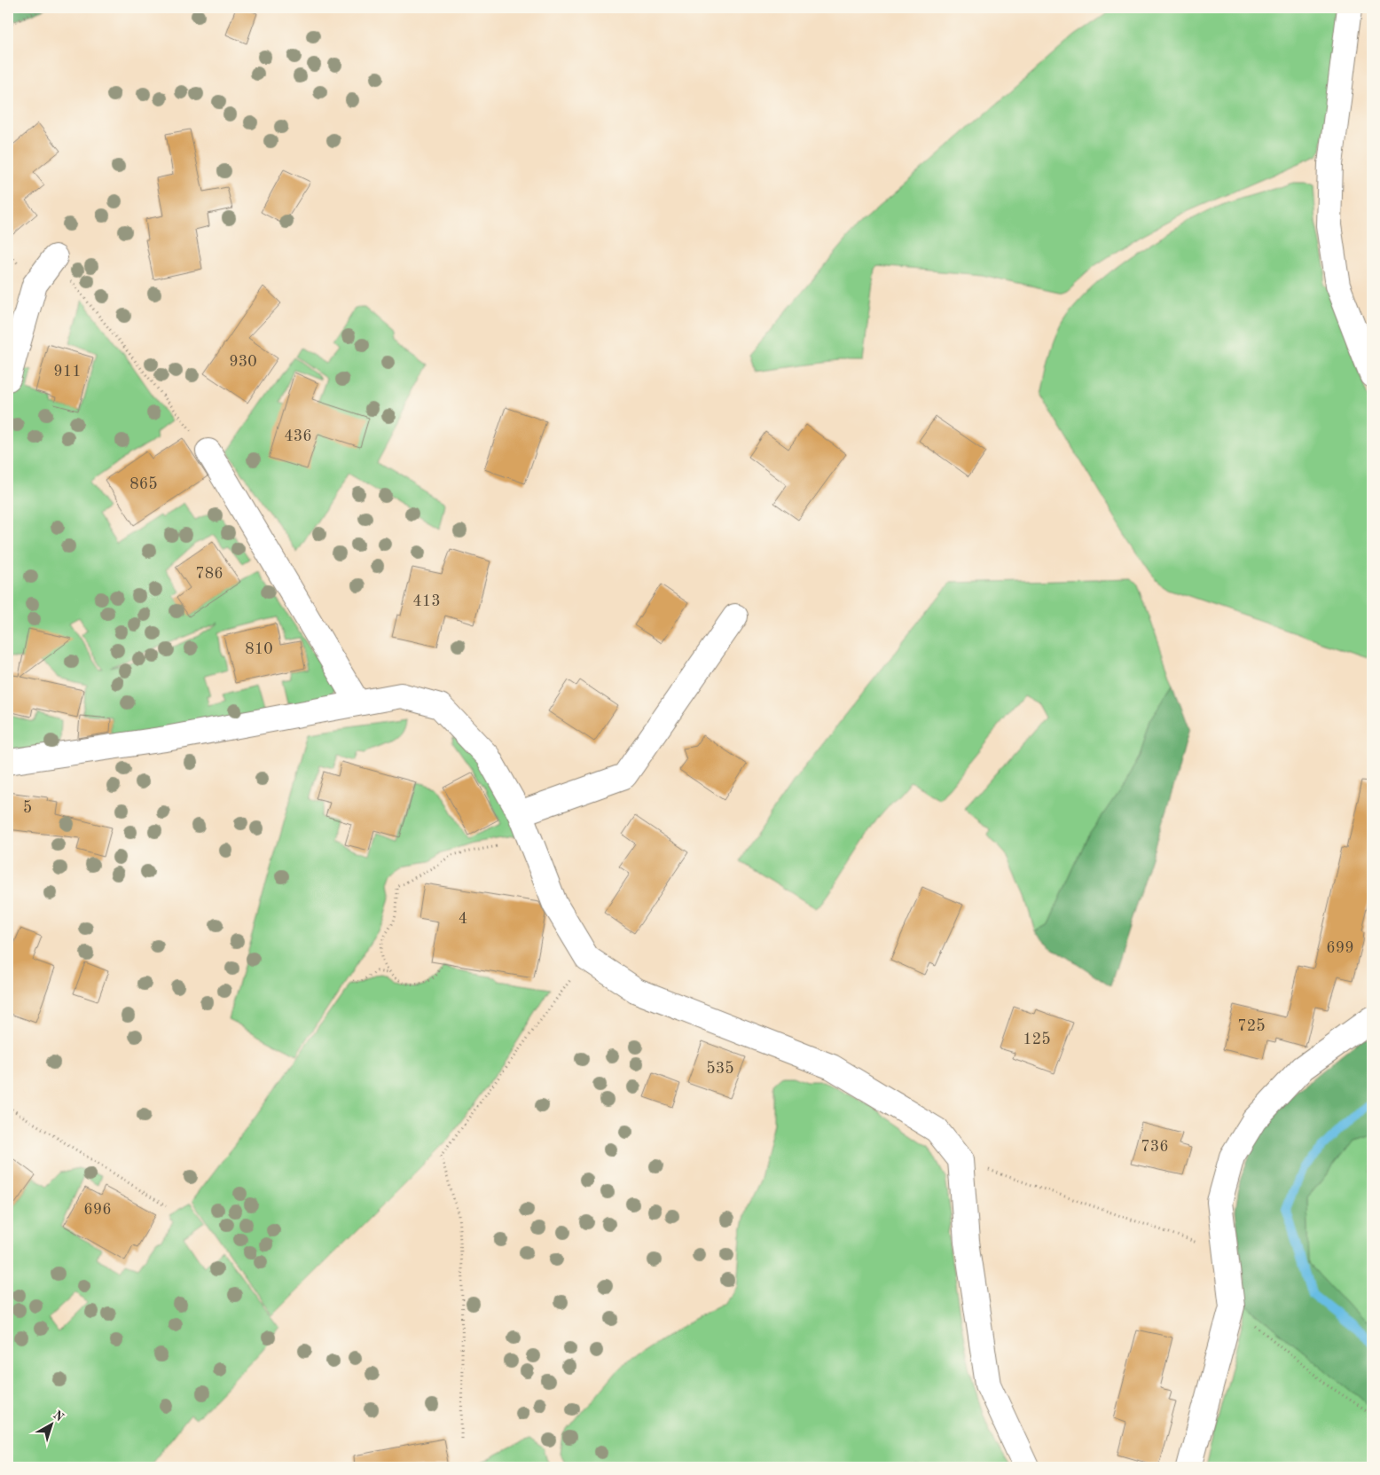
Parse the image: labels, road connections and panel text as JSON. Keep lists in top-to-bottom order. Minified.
{"house_numbers":["930","911","436","865","786","413","810","5","4","699","725","125","535","736","696"],"north":"top right"}
